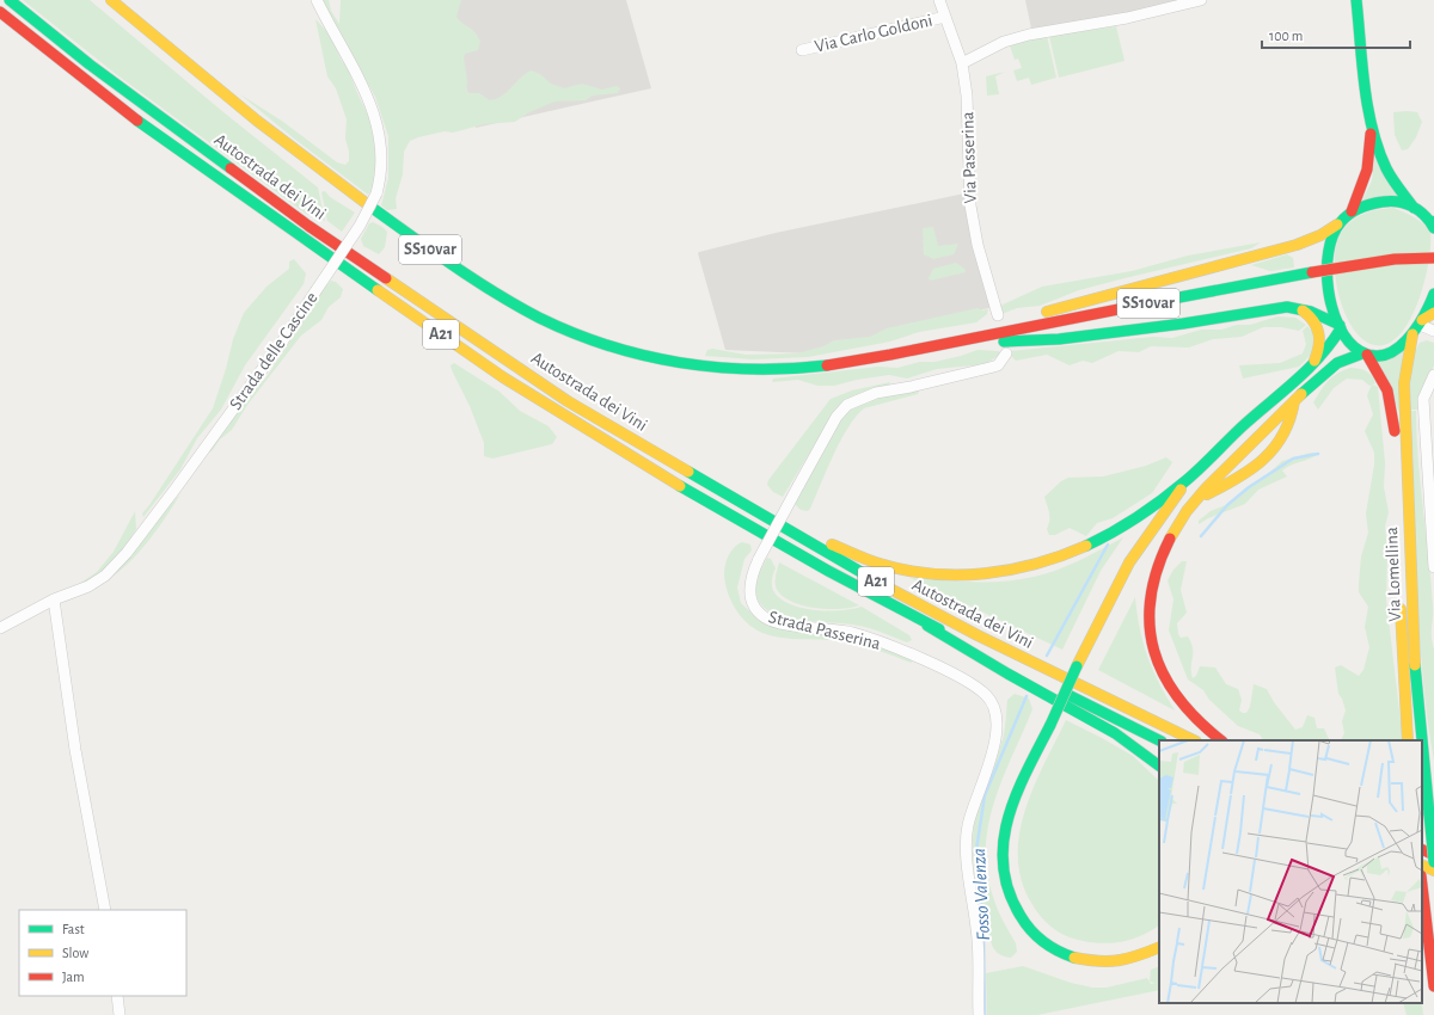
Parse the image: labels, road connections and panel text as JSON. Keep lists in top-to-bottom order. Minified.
{"streets":{"main road":["Autostrada dei Vini","SS10var","A21","Via Lomellina"],"street":["Via Carlo Goldoni","Via Passerina","Strada delle Cascine","Strada Passerina"]},"crossings":[["Via Carlo Goldoni","Via Passerina"]],"water":["Fosso Valenza"],"legend":["Fast","Slow","Jam"],"scale_bar":"100 m"}
